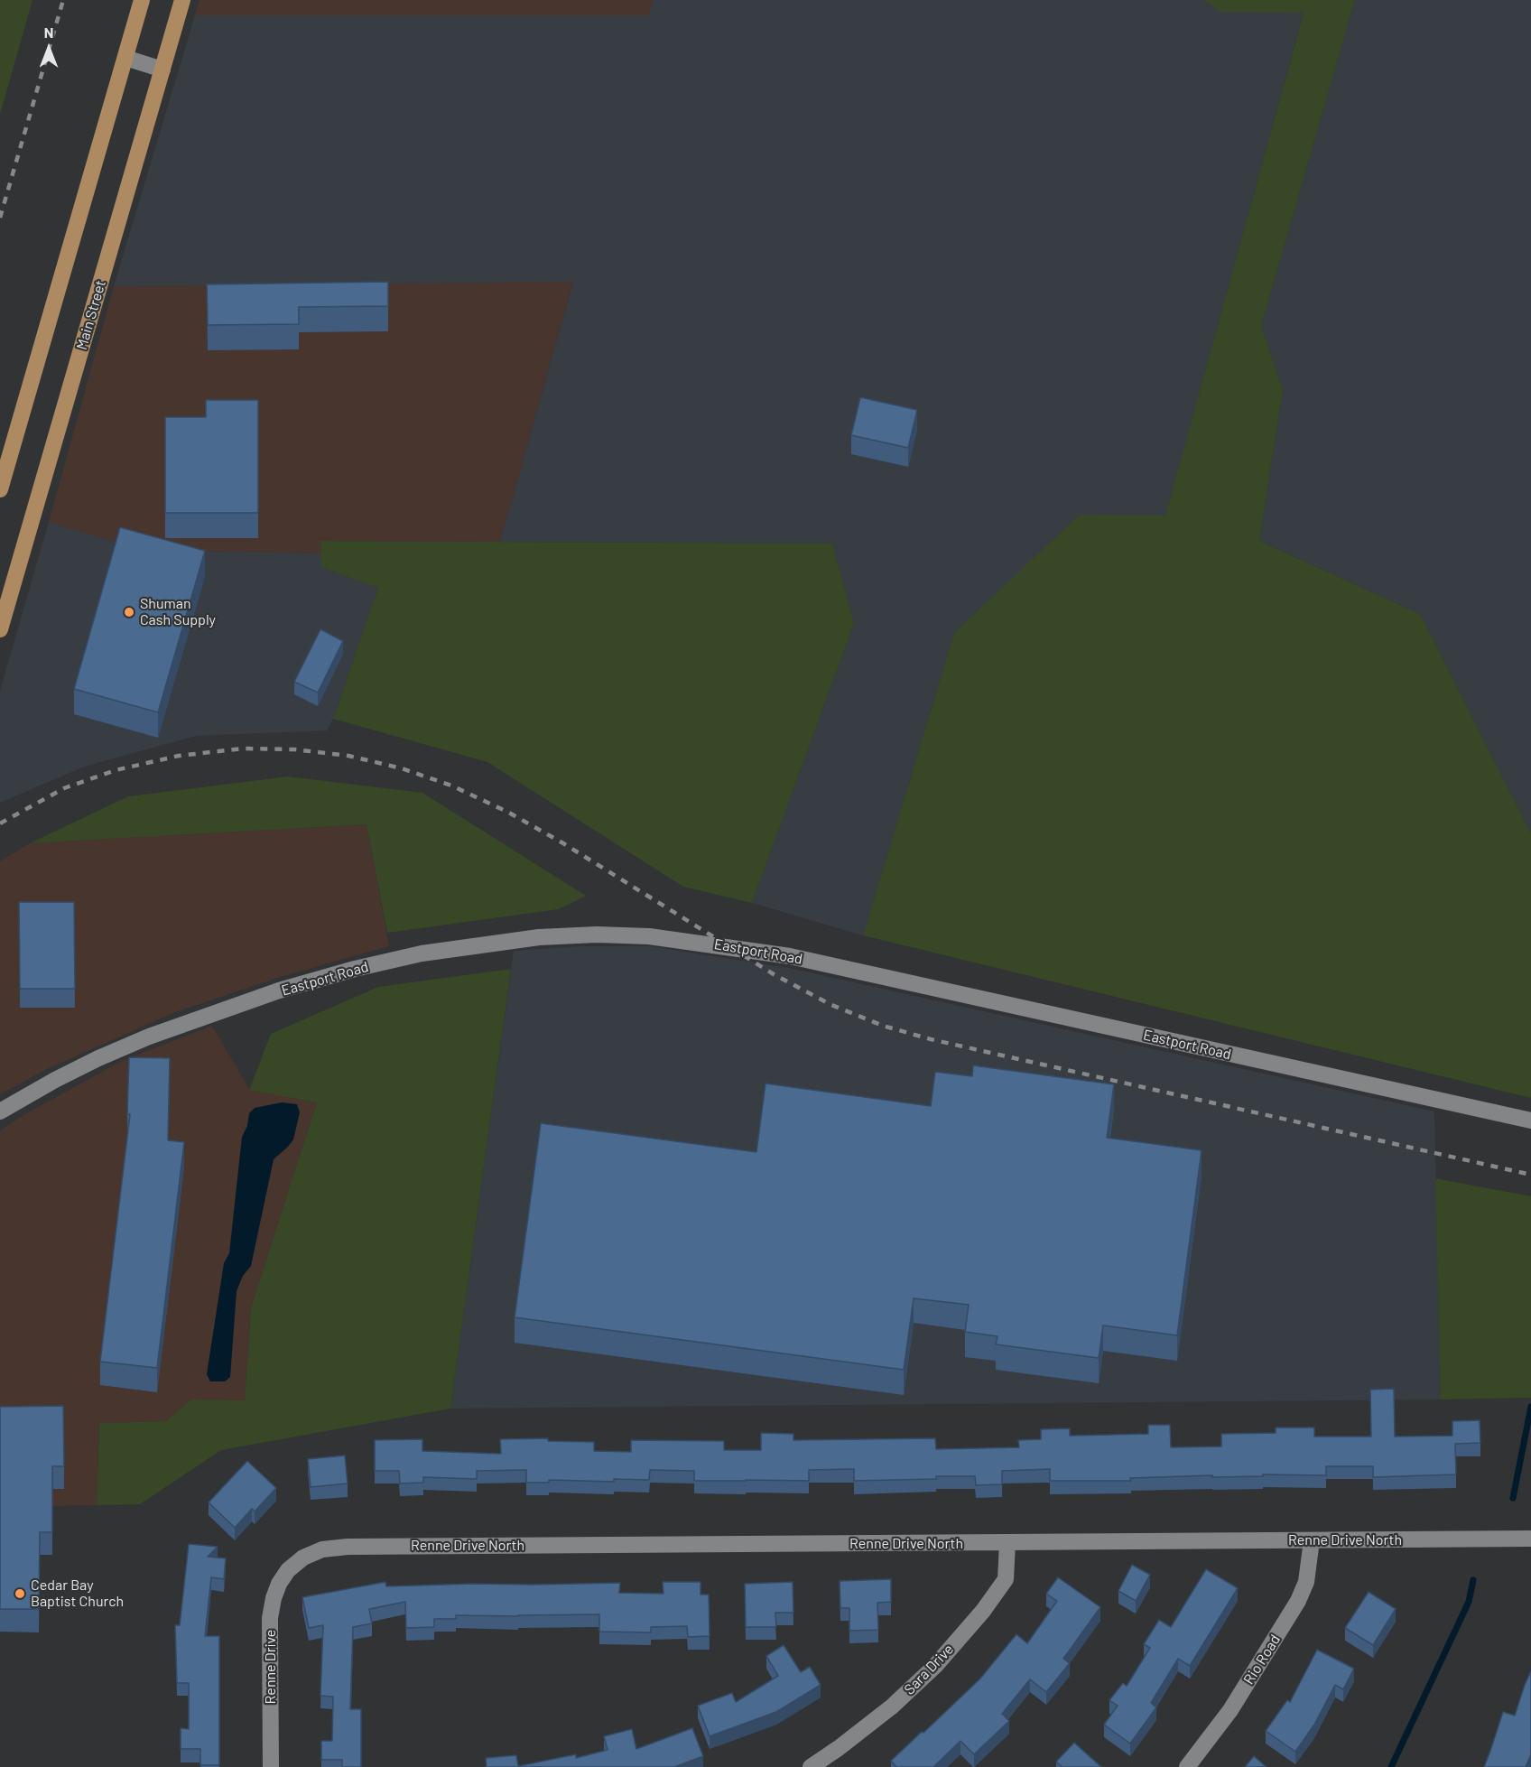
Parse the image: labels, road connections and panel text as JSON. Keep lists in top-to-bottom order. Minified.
{"streets":{"main road":["Main Street"],"street":["Eastport Road","Renne Drive North","Rio Road","Renne Drive","Sara Drive"]},"crossings":[["Renne Drive North","Rio Road"],["Renne Drive North","Renne Drive"],["Renne Drive North","Sara Drive"]],"places":["Shuman Cash Supply","Cedar Bay Baptist Church"],"north":"top"}
